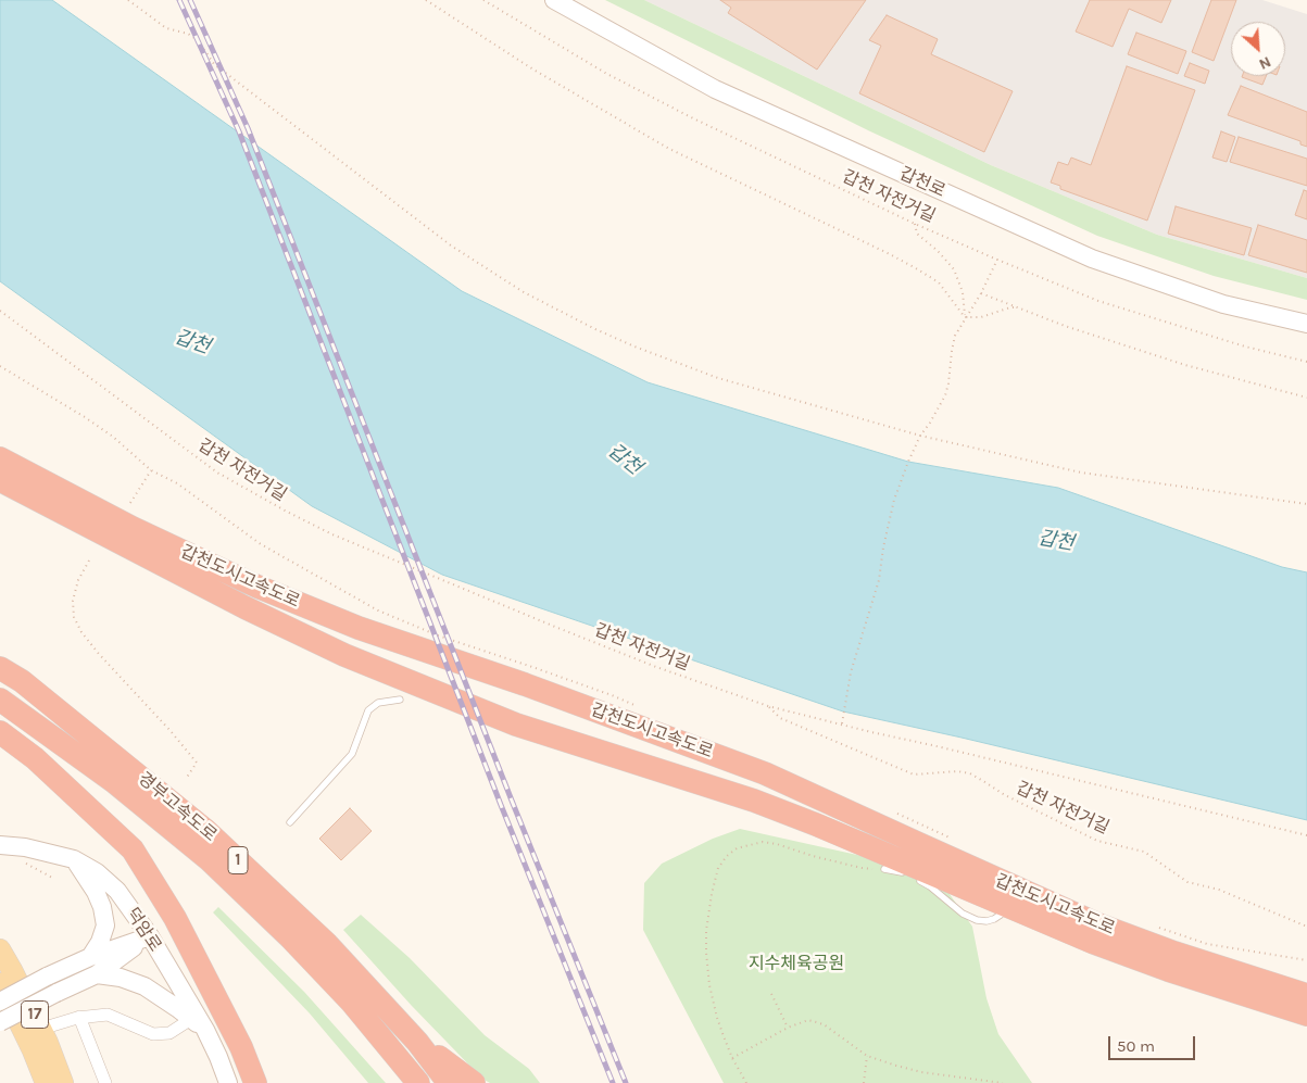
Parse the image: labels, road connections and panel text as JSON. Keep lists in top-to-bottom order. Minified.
{"streets":{"highway":["갑천도시고속도로","경부고속도로","1"],"main road":["17"],"street":["갑천로","덕암로"],"path":["갑천 자전거길"]},"water":["갑천"],"parks":["지수체육공원"],"scale_bar":"50 m","north":"bottom right"}
